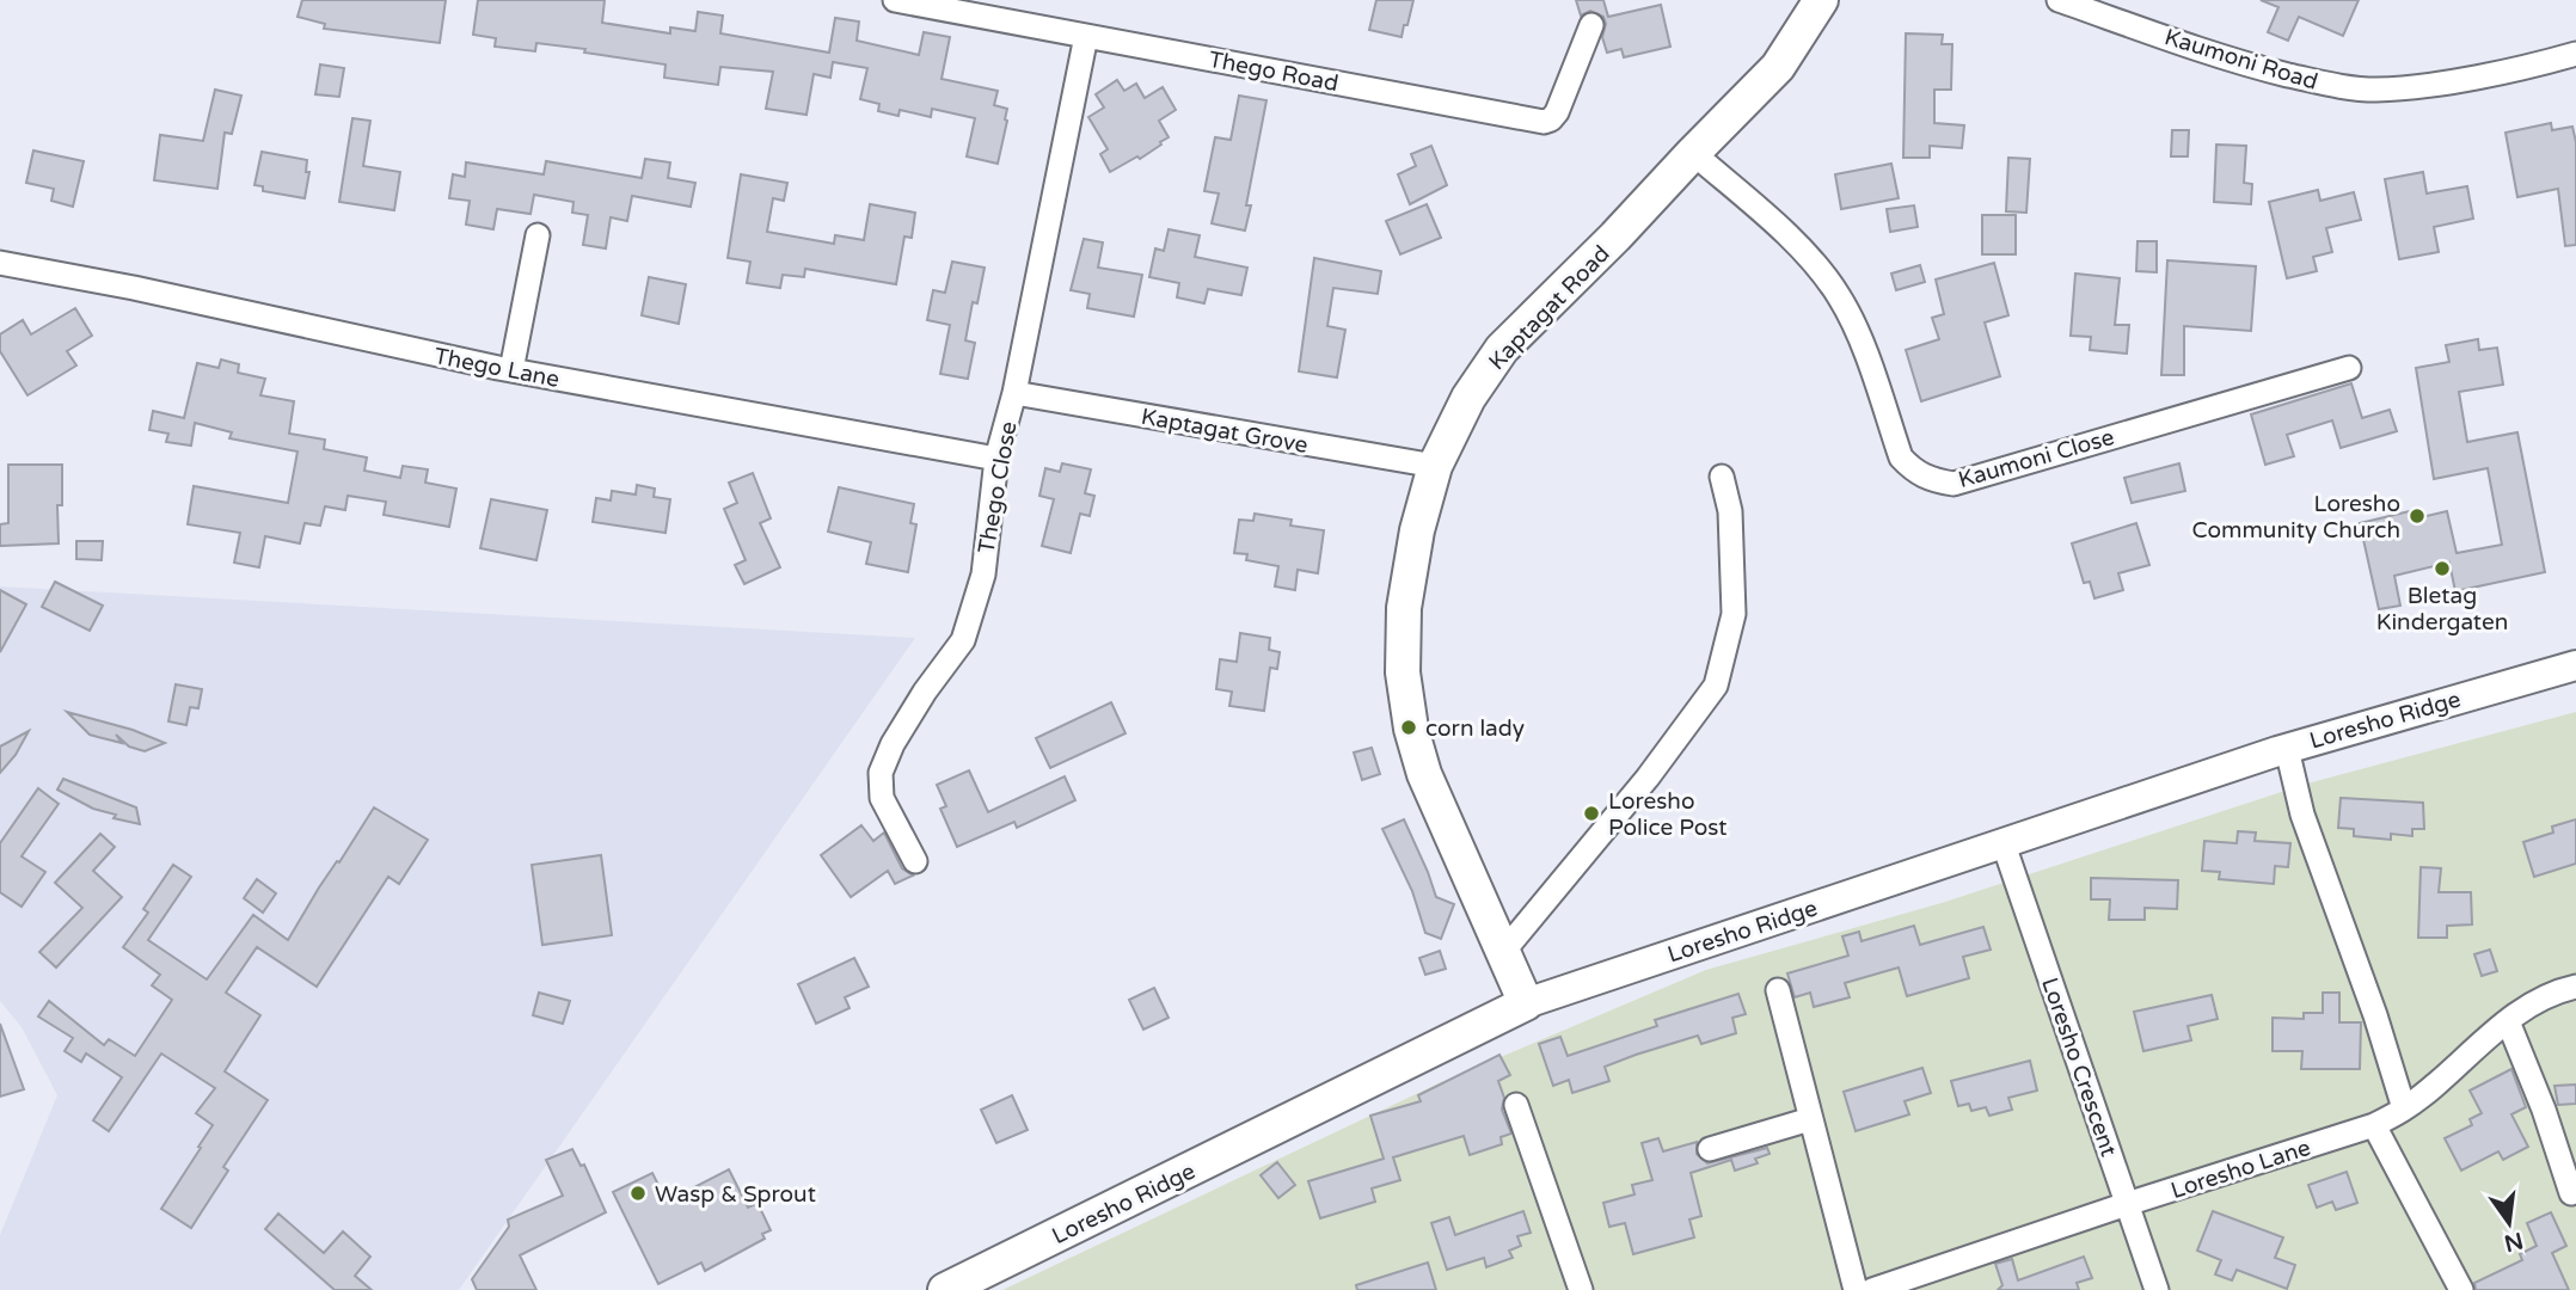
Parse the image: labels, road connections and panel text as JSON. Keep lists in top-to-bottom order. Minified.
{"streets":{"main road":["Kaptagat Road","Loresho Ridge"],"street":["Kaumoni Road","Thego Road","Thego Lane","Kaptagat Grove","Kaumoni Close","Thego Close","Loresho Crescent","Loresho Lane"]},"crossings":[["Thego Road","Thego Close"],["Kaptagat Road","Kaptagat Grove"],["Kaptagat Road","Kaumoni Close"],["Kaptagat Road","Loresho Ridge"],["Thego Lane","Thego Close"],["Kaptagat Grove","Thego Close"],["Loresho Ridge","Loresho Crescent"],["Loresho Crescent","Loresho Lane"]],"places":["Loresho Community Church","Bletag Kindergaten","corn lady","Loresho Police Post","Wasp & Sprout"],"north":"bottom"}
